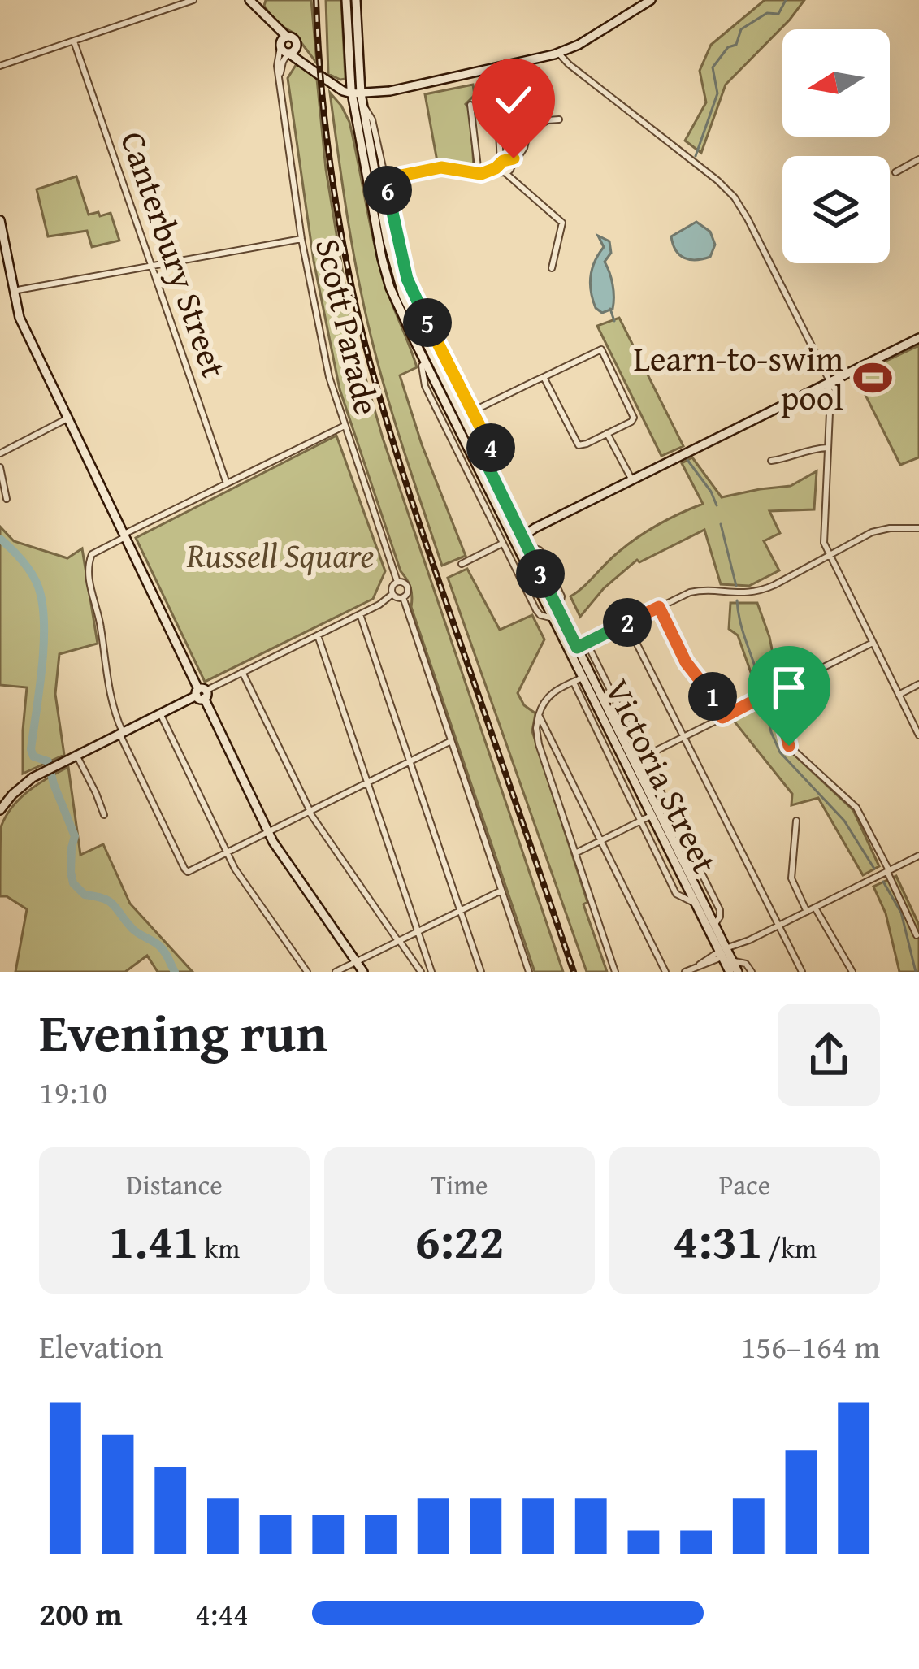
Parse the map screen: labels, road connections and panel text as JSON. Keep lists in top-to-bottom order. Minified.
{"streets":{"main road":["Victoria Street"],"street":["Canterbury Street","Scott Parade"]},"parks":["Russell Square"],"places":{"sports":["Learn-to-swim pool"]},"north":"left","page":{"pins":["6","5","4","3","2","1"],"heading":["Evening run","19:10"],"stats":[["Distance","1.41 km"],["Time","6:22"],["Pace","4:31 /km"]],"chart":["Elevation","156–164 m"],"list":[{"name":"200 m","note":"4:44"}]}}
